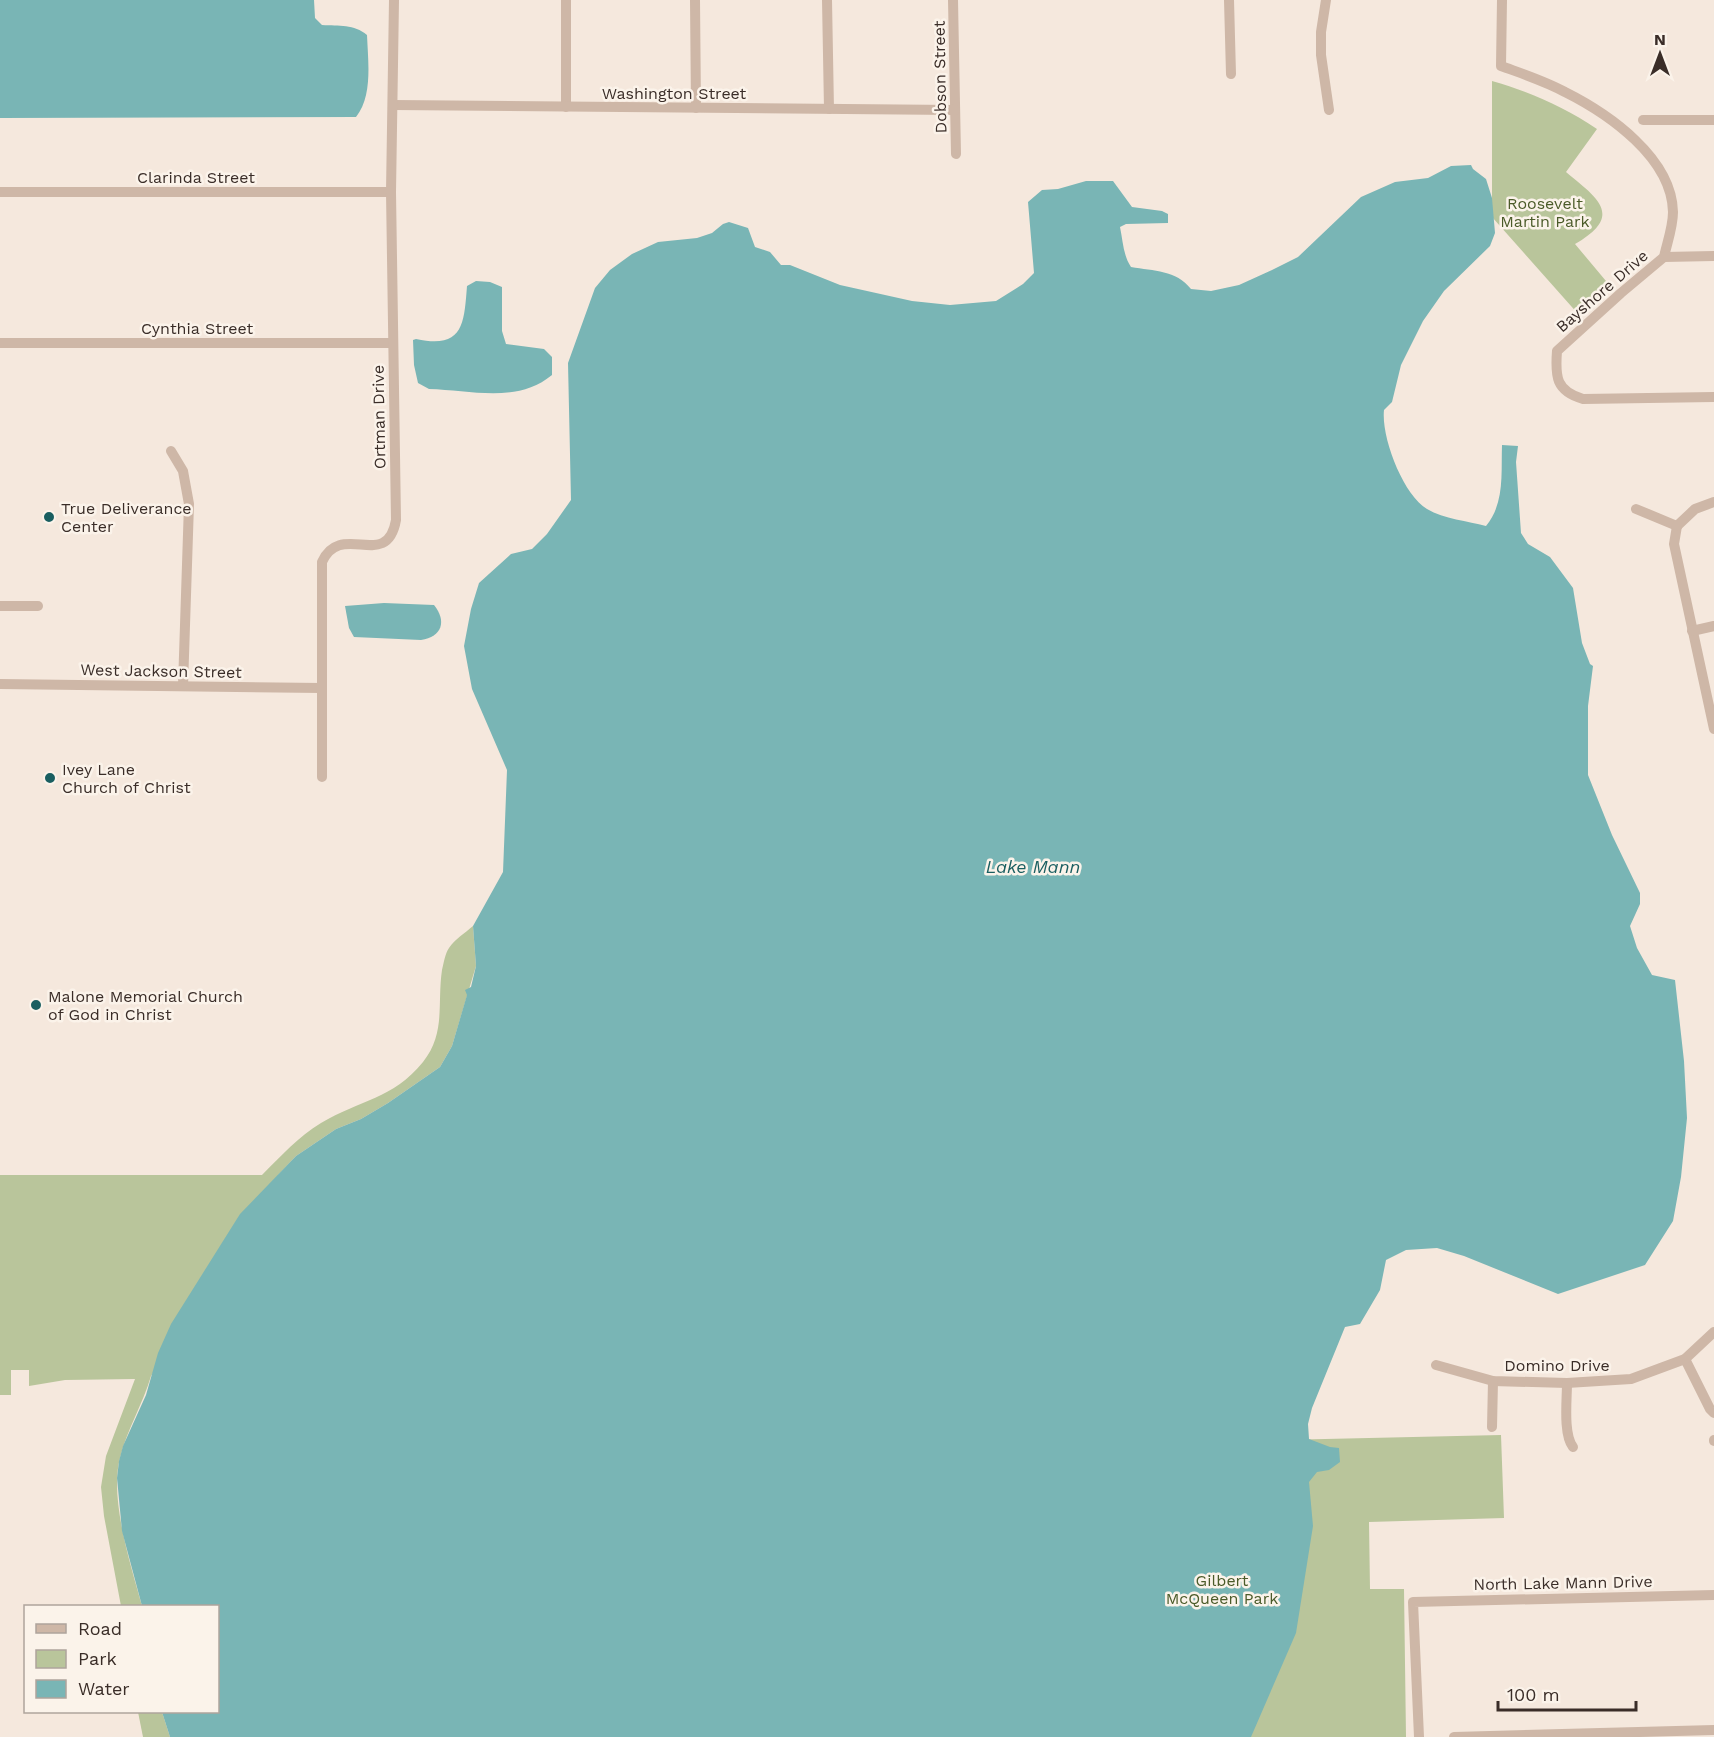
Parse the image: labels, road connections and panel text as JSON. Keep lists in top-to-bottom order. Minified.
{"streets":{"street":["Dobson Street","Washington Street","Clarinda Street","Bayshore Drive","Cynthia Street","Ortman Drive","West Jackson Street","Domino Drive","North Lake Mann Drive"]},"crossings":[["Dobson Street","Washington Street"],["Washington Street","Ortman Drive"],["Clarinda Street","Ortman Drive"],["Cynthia Street","Ortman Drive"],["Ortman Drive","West Jackson Street"]],"water":["Lake Mann"],"parks":["Roosevelt Martin Park","Gilbert McQueen Park"],"places":["True Deliverance Center","Ivey Lane Church of Christ","Malone Memorial Church of God in Christ"],"legend":["Road","Park","Water"],"scale_bar":"100 m","north":"top"}
